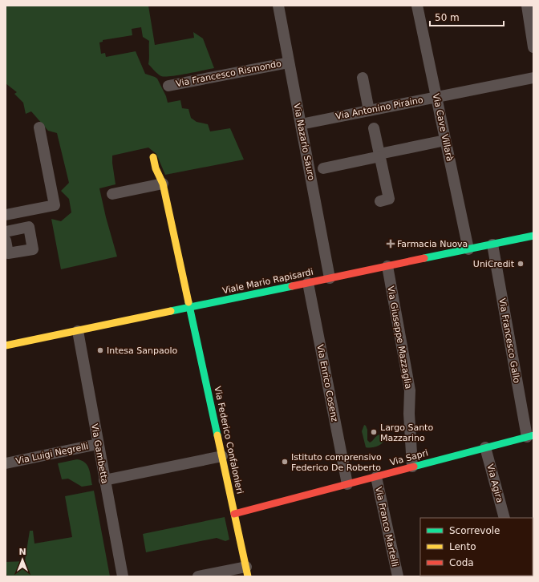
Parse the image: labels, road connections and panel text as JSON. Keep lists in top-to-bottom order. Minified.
{"streets":{"street":["Via Francesco Rismondo","Via Antonino Piraino","Via Cave Villarà","Via Nazario Sauro","Viale Mario Rapisardi","Via Giuseppe Mazzaglia","Via Francesco Gallo","Via Enrico Cosenz","Via Federico Confalonieri","Via Luigi Negrelli","Via Gambetta","Via Sapri","Via Agira","Via Franco Martelli"]},"crossings":[["Via Francesco Rismondo","Via Nazario Sauro"],["Via Antonino Piraino","Via Cave Villarà"],["Via Antonino Piraino","Via Nazario Sauro"],["Via Cave Villarà","Viale Mario Rapisardi"],["Via Nazario Sauro","Viale Mario Rapisardi"],["Viale Mario Rapisardi","Via Giuseppe Mazzaglia"],["Viale Mario Rapisardi","Via Francesco Gallo"],["Viale Mario Rapisardi","Via Enrico Cosenz"],["Viale Mario Rapisardi","Via Federico Confalonieri"],["Viale Mario Rapisardi","Via Gambetta"],["Via Giuseppe Mazzaglia","Via Sapri"],["Via Francesco Gallo","Via Sapri"],["Via Enrico Cosenz","Via Sapri"],["Via Federico Confalonieri","Via Sapri"],["Via Luigi Negrelli","Via Gambetta"],["Via Sapri","Via Agira"],["Via Sapri","Via Franco Martelli"]],"places":{"health":["Farmacia Nuova"],"other":["UniCredit","Intesa Sanpaolo","Largo Santo Mazzarino","Istituto comprensivo Federico De Roberto"]},"legend":["Scorrevole","Lento","Coda"],"scale_bar":"50 m","north":"top"}
